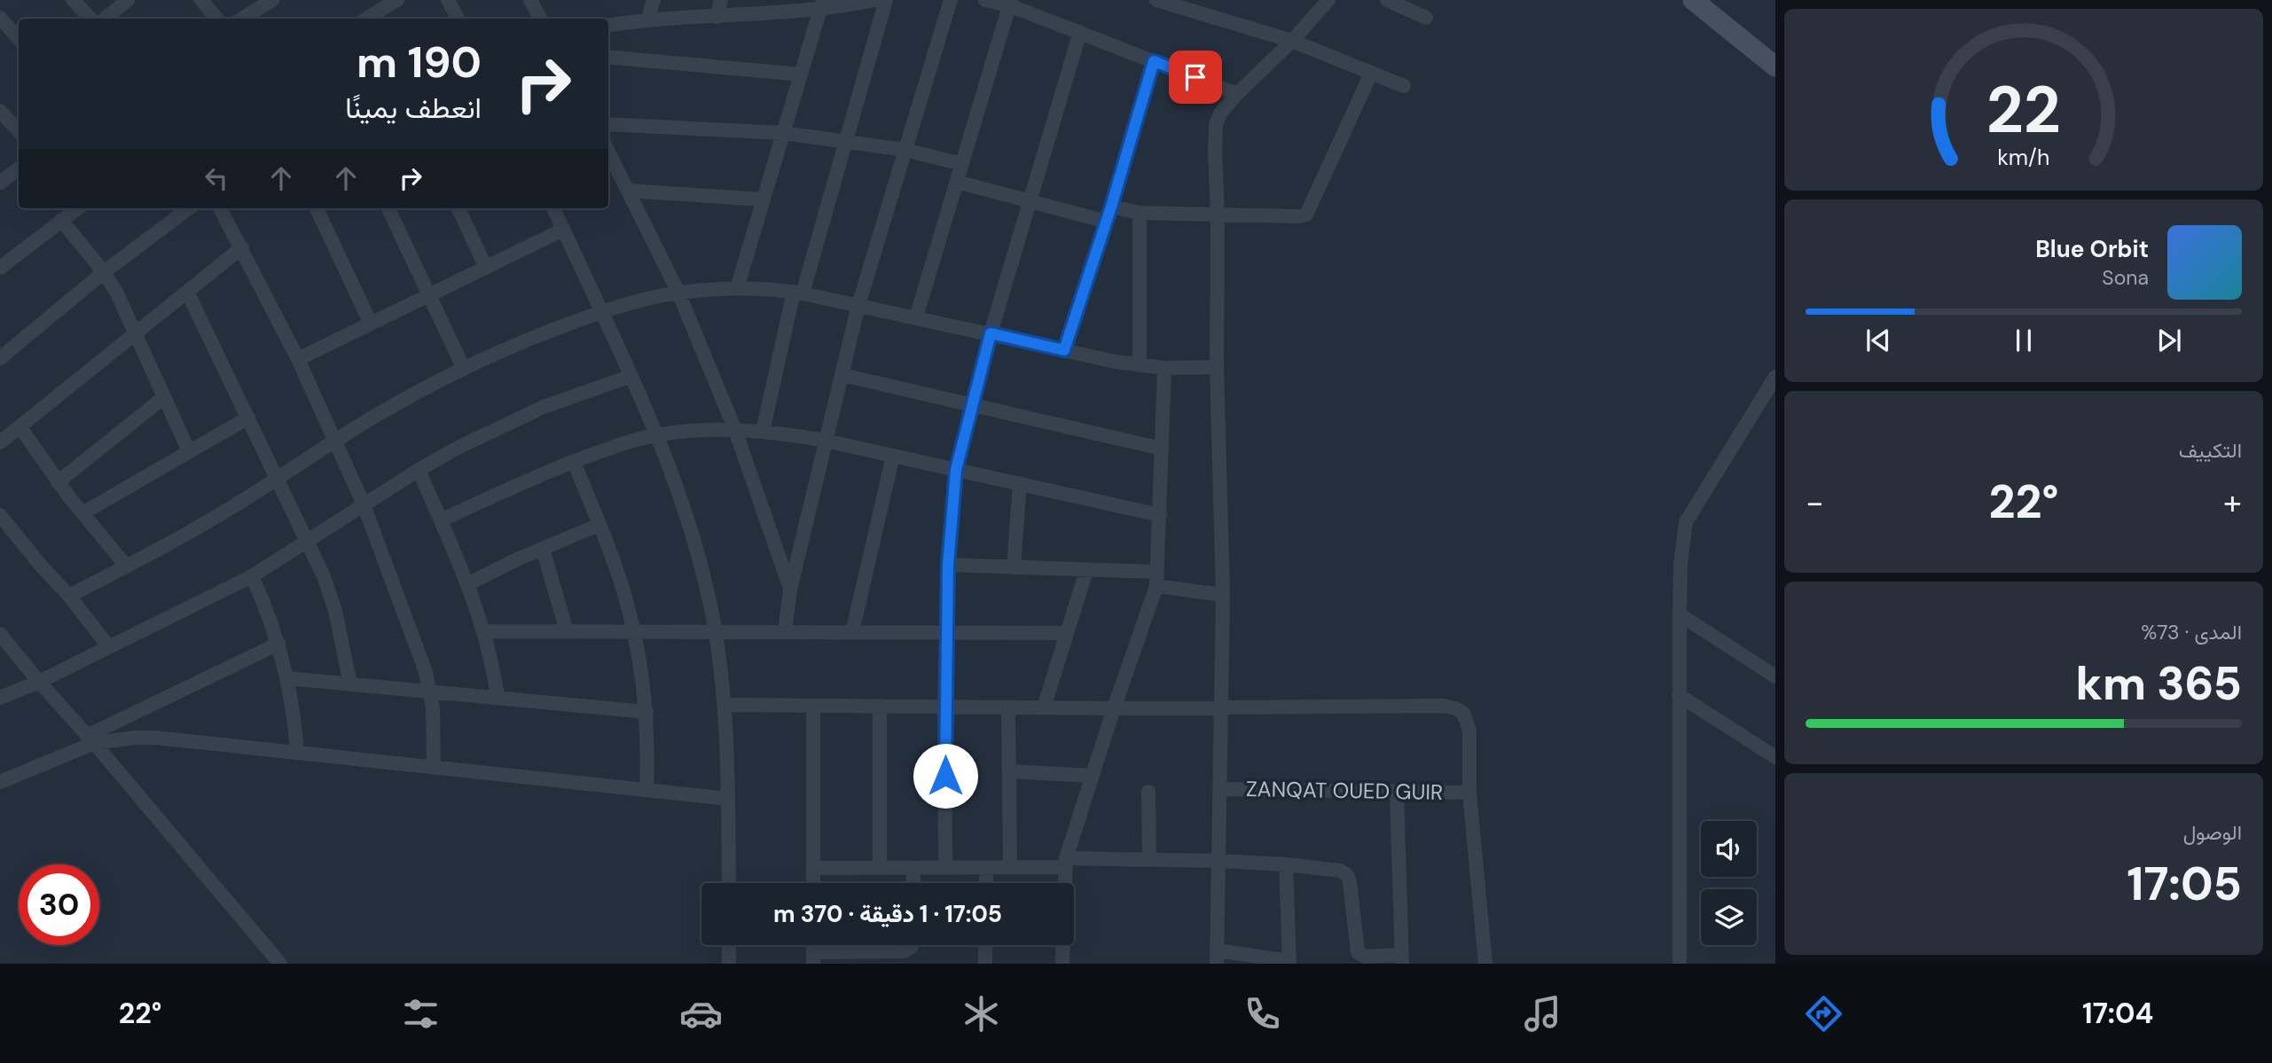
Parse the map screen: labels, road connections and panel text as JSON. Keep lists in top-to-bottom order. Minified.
{"streets":{"street":["ZANQAT OUED GUIR"]},"page":{"turn":["190 m","انعطف يمينًا"],"song":["Blue Orbit","Sona"],"tile":["التكييف",["المدى · 73%","365 km"],["الوصول","17:05"]],"heat":["−","22°","+"],"limit":"30","trip":"17:05 · 1 دقيقة · 370 m","tabs":["17:04","22°"],"gauge":["22","km/h"]}}
